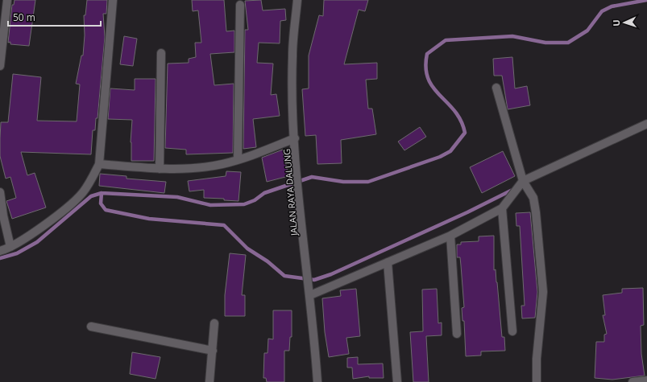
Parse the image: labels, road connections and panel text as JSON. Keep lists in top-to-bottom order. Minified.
{"streets":{"street":["JALAN RAYA DALUNG"]},"scale_bar":"50 m","north":"left"}
